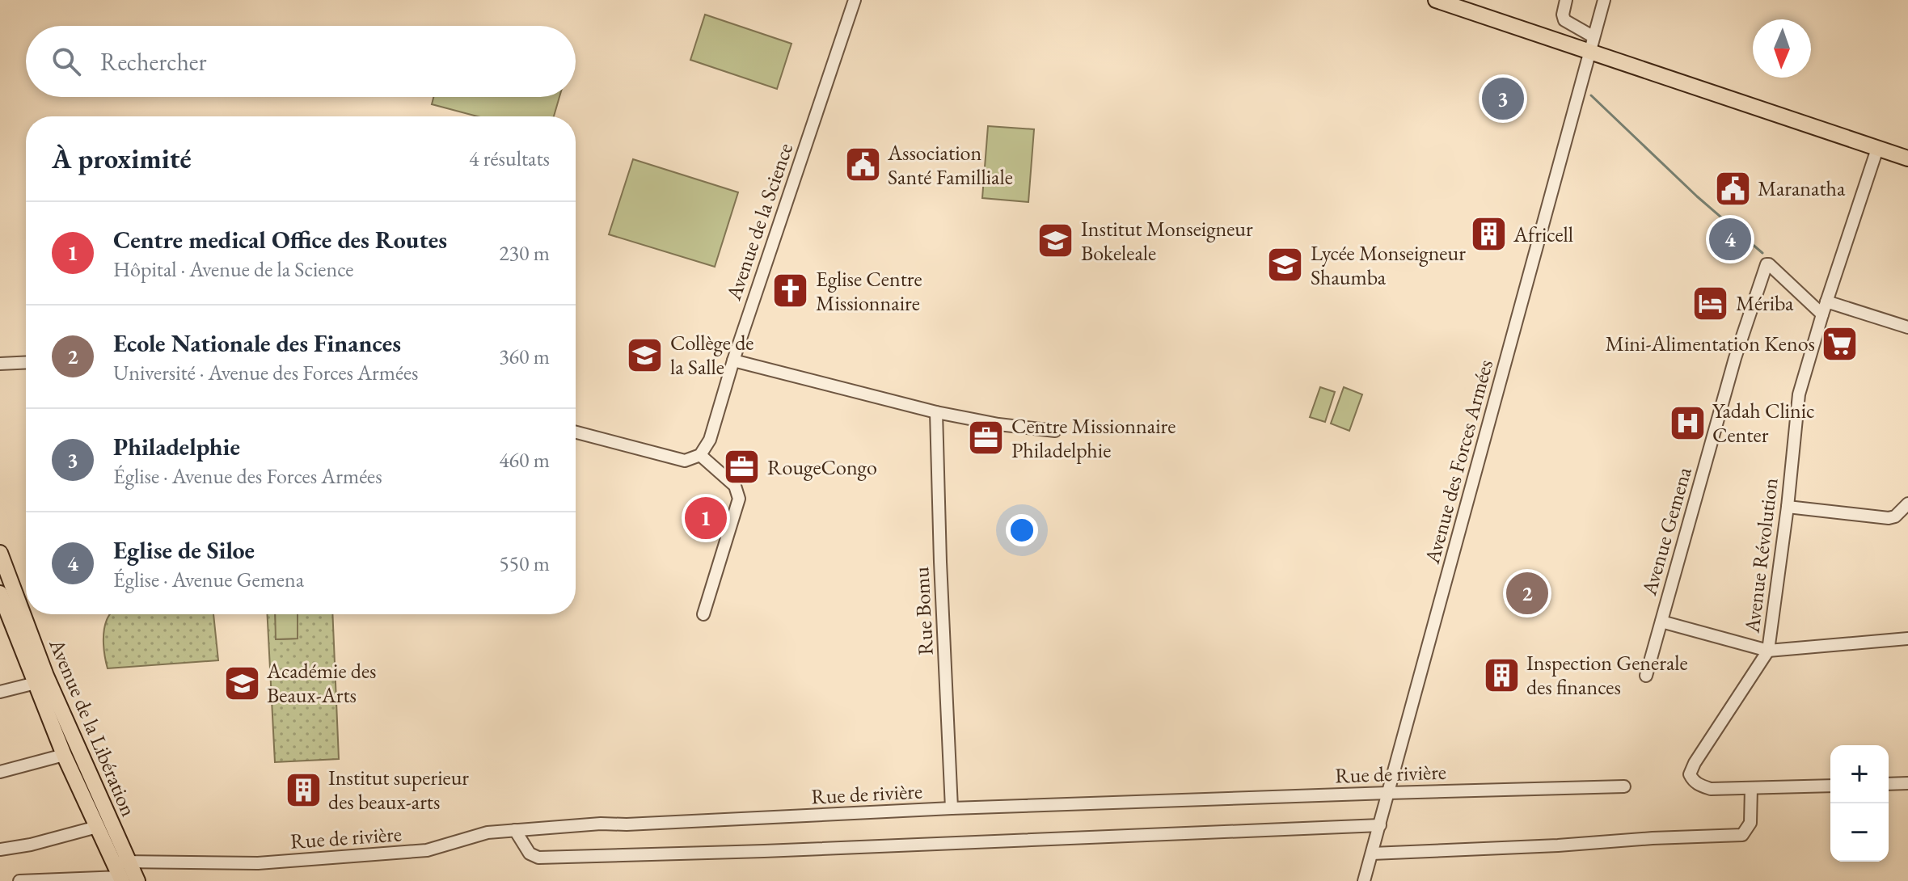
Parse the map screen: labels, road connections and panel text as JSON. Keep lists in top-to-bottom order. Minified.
{"streets":{"main road":["Avenue de la Libération"],"street":["Avenue de la Science","Avenue des Forces Armées","Avenue Gemena","Avenue Révolution","Rue Bomu","Rue de rivière"]},"crossings":[["Avenue des Forces Armées","Rue de rivière"],["Avenue Gemena","Avenue Révolution"],["Rue Bomu","Rue de rivière"],["Avenue de la Libération","Rue de rivière"]],"places":{"public building":["Association Santé Familliale","Maranatha"],"building":["Africell","Inspection Generale des finances","Institut superieur des beaux-arts"],"school or university":["Institut Monseigneur Bokeleale","Lycée Monseigneur Shaumba","Collège de la Salle","Académie des Beaux-Arts"],"church":["Eglise Centre Missionnaire"],"hotel":["Mériba"],"supermarket":["Mini-Alimentation Kenos"],"hospital":["Yadah Clinic Center"],"office":["Centre Missionnaire Philadelphie","RougeCongo"]},"north":"bottom","page":{"search":"Rechercher","pins":["3","4","1","2"],"heading":["À proximité","4 résultats"],"list":[{"mark":"1","name":"Centre medical Office des Routes","note":"Hôpital · Avenue de la Science","value":"230 m"},{"mark":"2","name":"Ecole Nationale des Finances","note":"Université · Avenue des Forces Armées","value":"360 m"},{"mark":"3","name":"Philadelphie","note":"Église · Avenue des Forces Armées","value":"460 m"},{"mark":"4","name":"Eglise de Siloe","note":"Église · Avenue Gemena","value":"550 m"}],"map_buttons":["+","−"]}}
